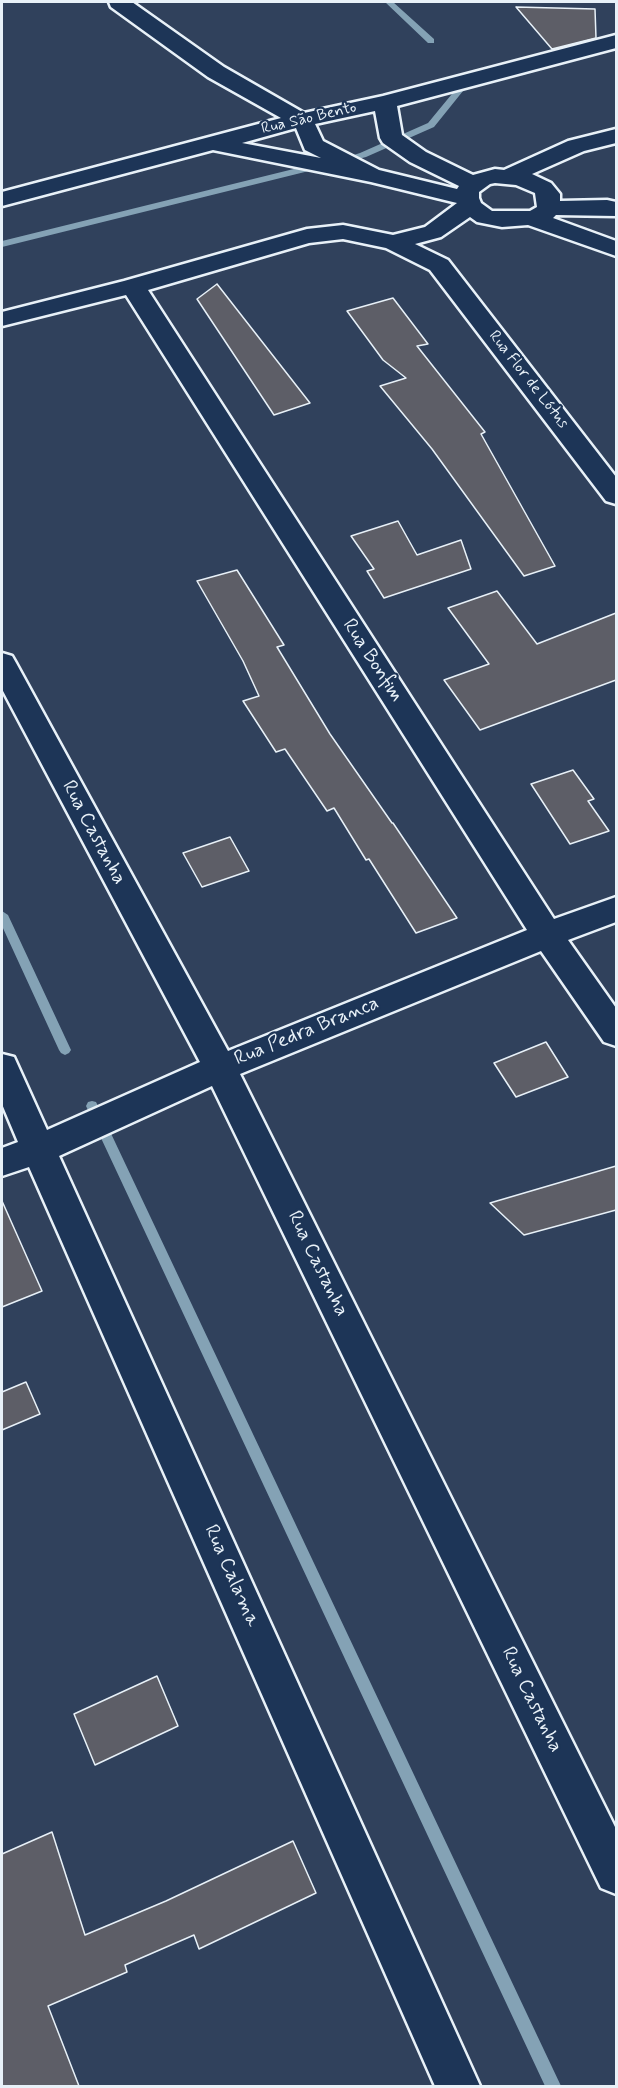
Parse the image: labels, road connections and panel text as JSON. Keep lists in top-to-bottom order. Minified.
{"streets":{"street":["Rua São Bento","Rua Flor de Lótus","Rua Bonfim","Rua Castanha","Rua Pedra Branca","Rua Calama"]},"crossings":[["Rua Bonfim","Rua Pedra Branca"],["Rua Castanha","Rua Pedra Branca"],["Rua Pedra Branca","Rua Calama"]]}
